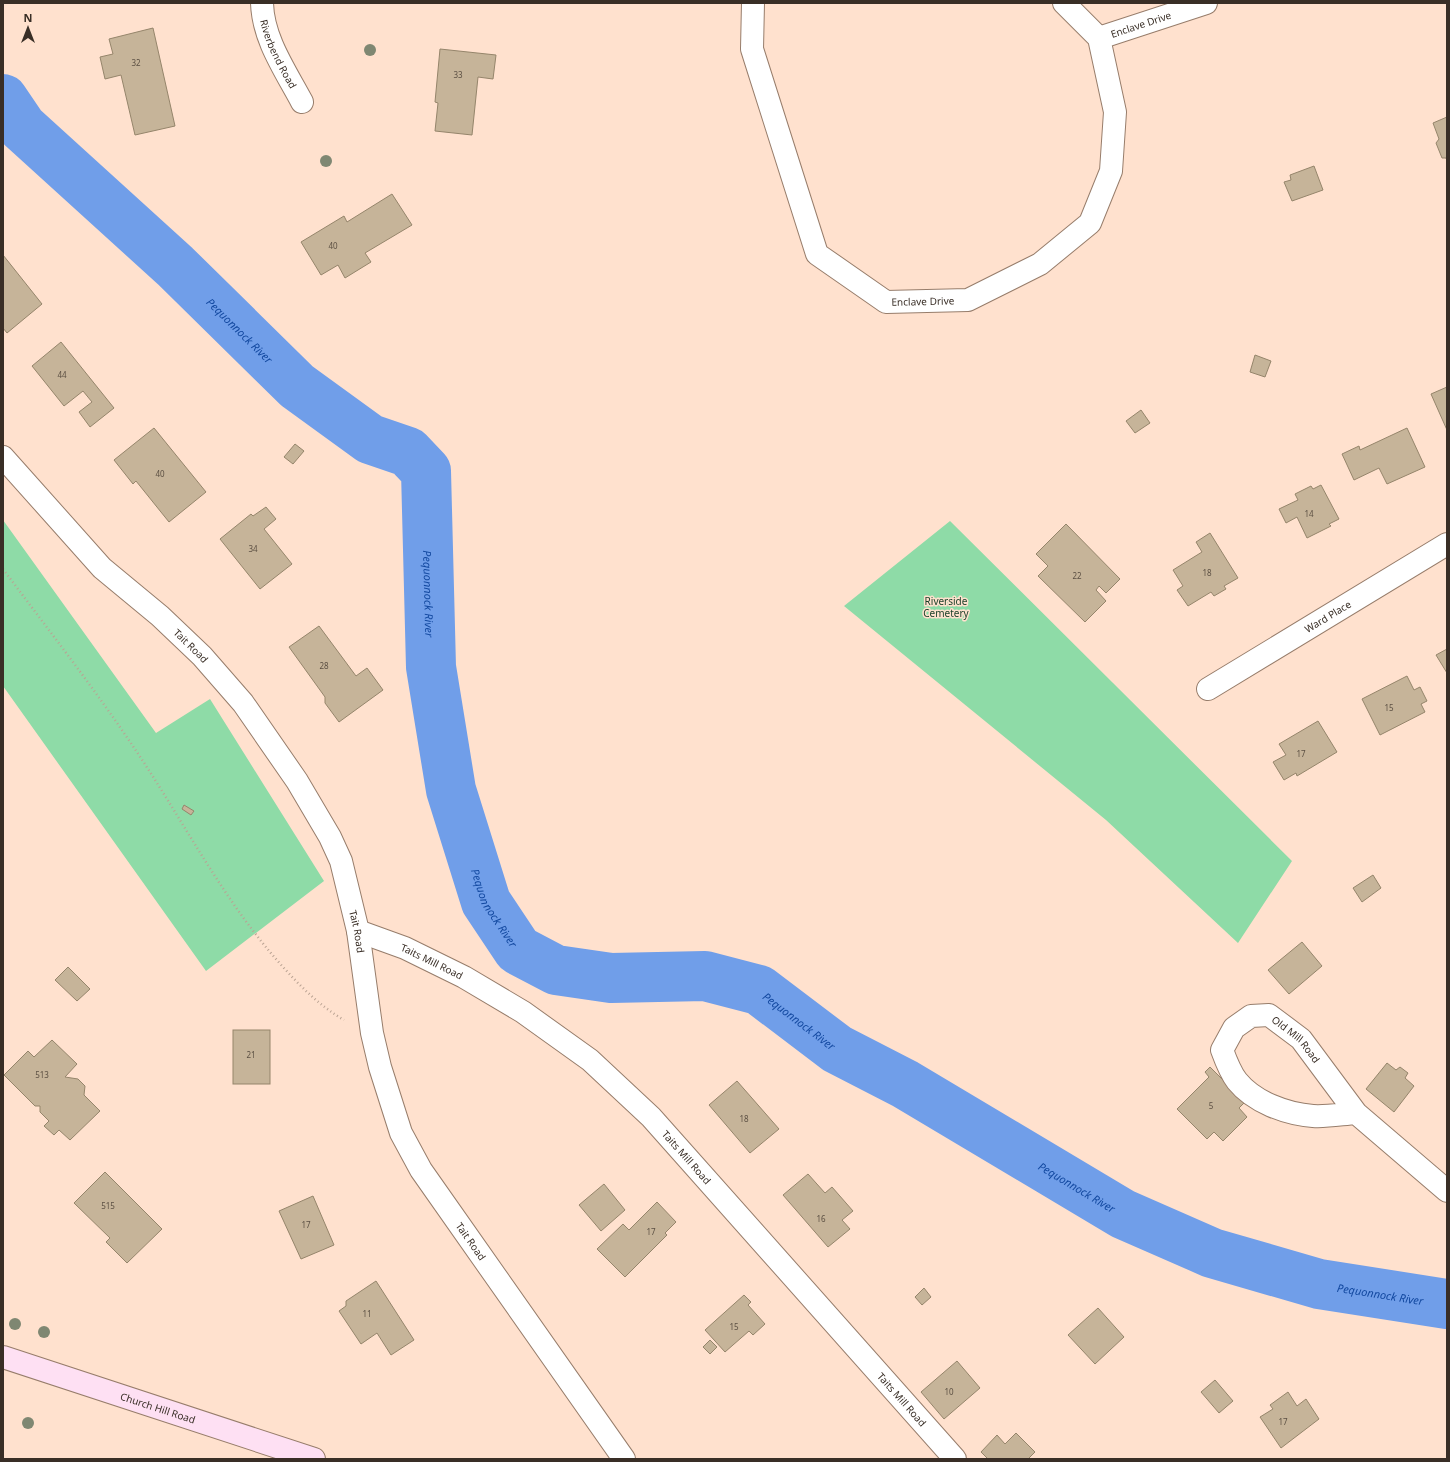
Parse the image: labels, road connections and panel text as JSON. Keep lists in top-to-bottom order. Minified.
{"streets":{"main road":["Church Hill Road"],"street":["Enclave Drive","Riverbend Road","Ward Place","Tait Road","Taits Mill Road","Old Mill Road"]},"crossings":[["Tait Road","Taits Mill Road"]],"water":["Pequonnock River"],"parks":["Riverside Cemetery"],"house_numbers":["32","33","40","44","40","14","34","18","22","28","15","17","21","513","5","18","515","16","17","17","11","15","10","17"],"north":"top"}
